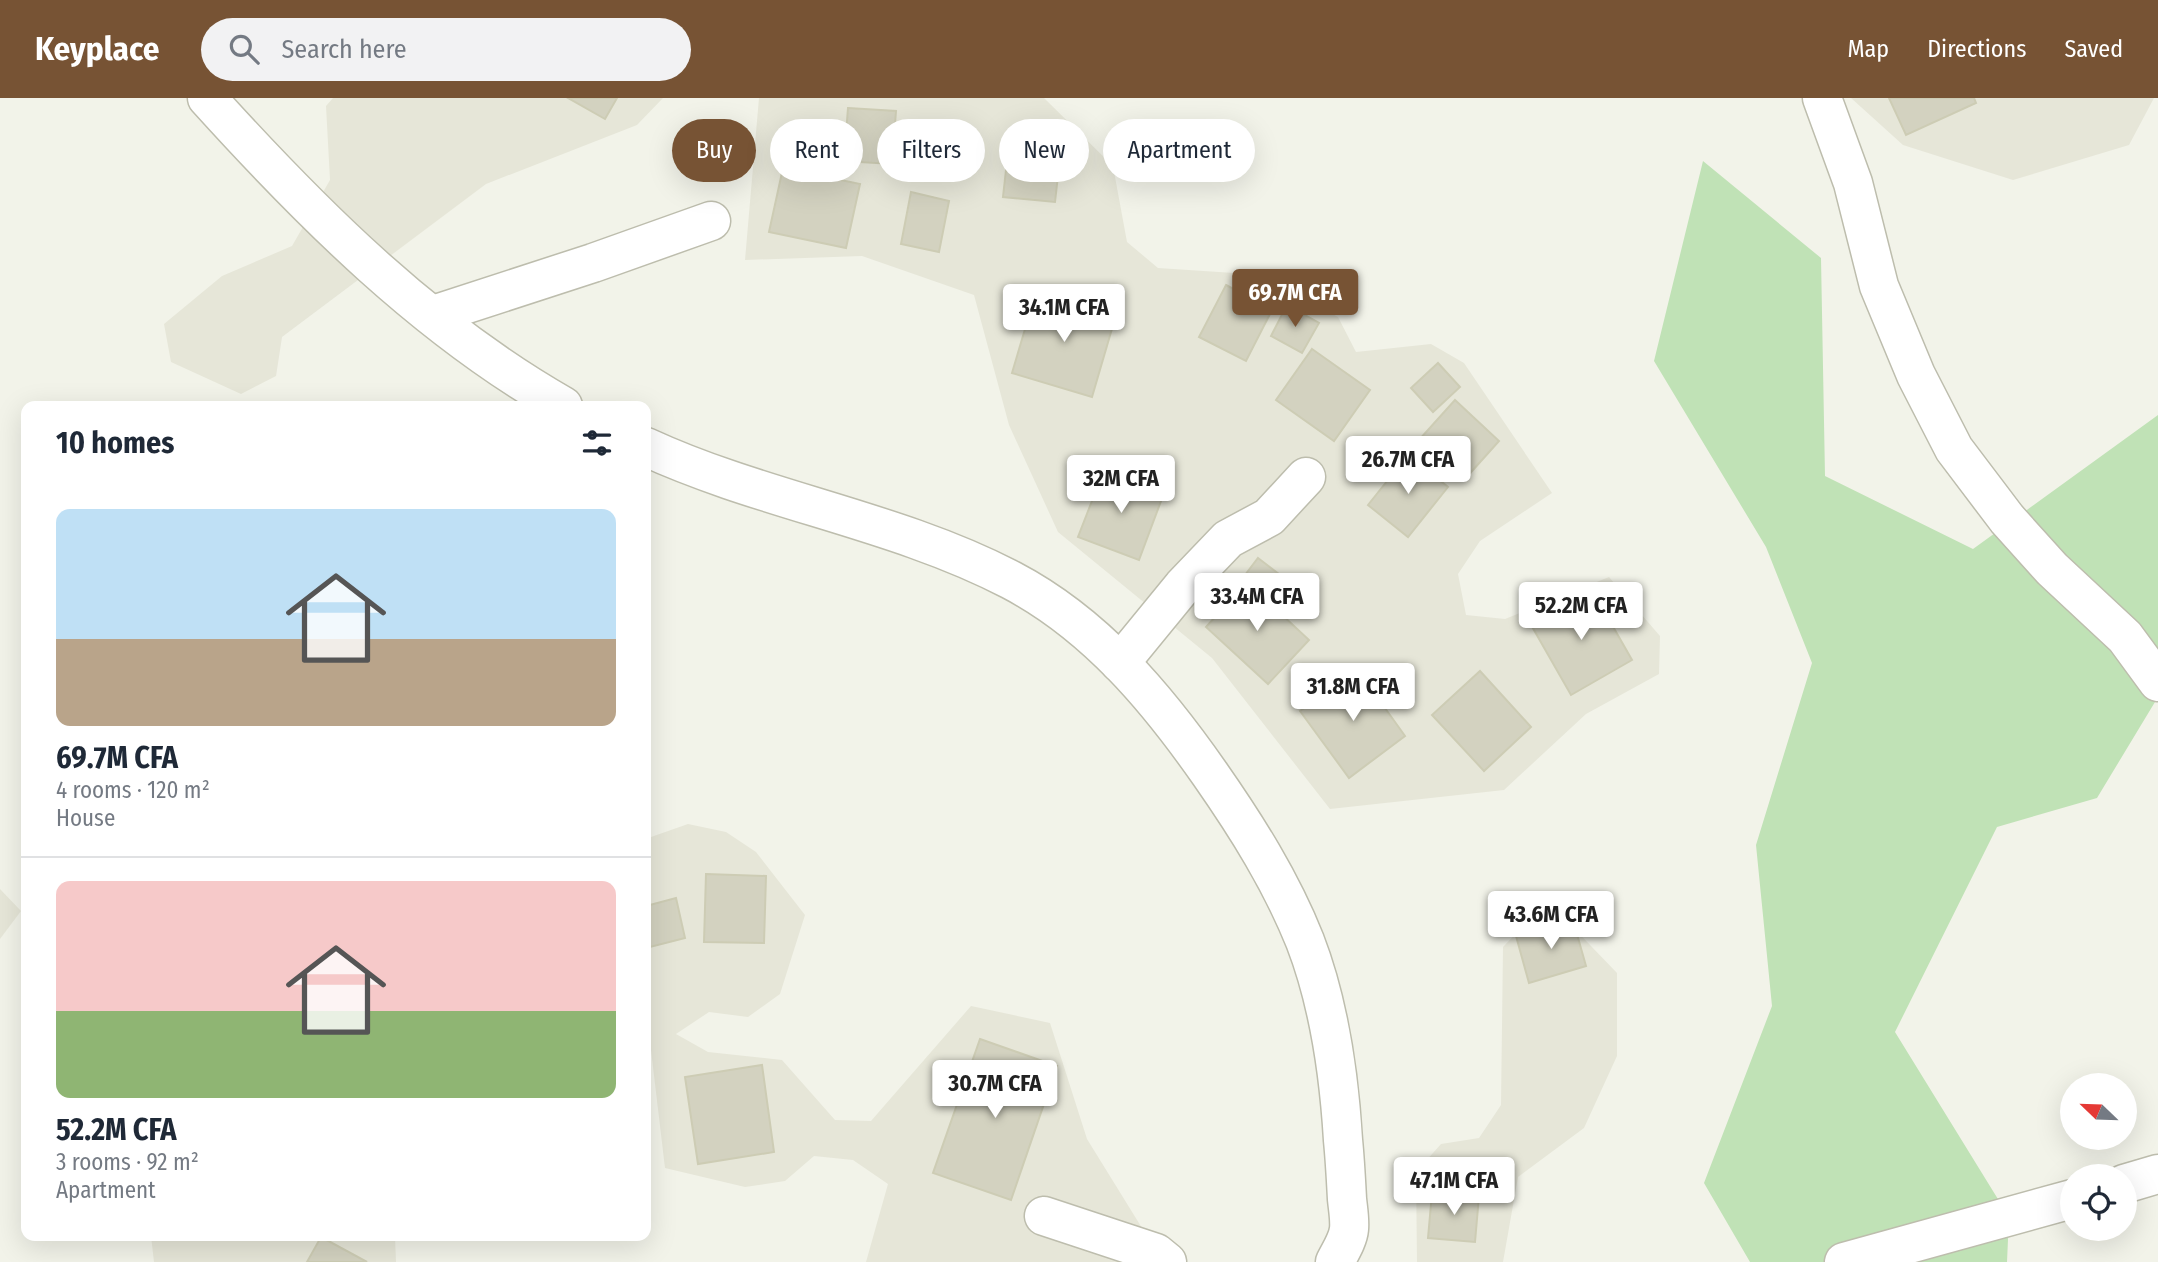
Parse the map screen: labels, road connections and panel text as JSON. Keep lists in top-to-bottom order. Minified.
{"north":"top left","page":{"header":"Keyplace","search":"Search here","nav":["Map","Directions","Saved"],"chip":["Buy","Rent","Filters","New","Apartment"],"price":["69.7M CFA","34.1M CFA","26.7M CFA","32M CFA","33.4M CFA","52.2M CFA","31.8M CFA","43.6M CFA","30.7M CFA","47.1M CFA"],"heading":"10 homes","list":[{"name":"69.7M CFA","note":"4 rooms · 120 m² · House"},{"name":"52.2M CFA","note":"3 rooms · 92 m² · Apartment"}]}}
